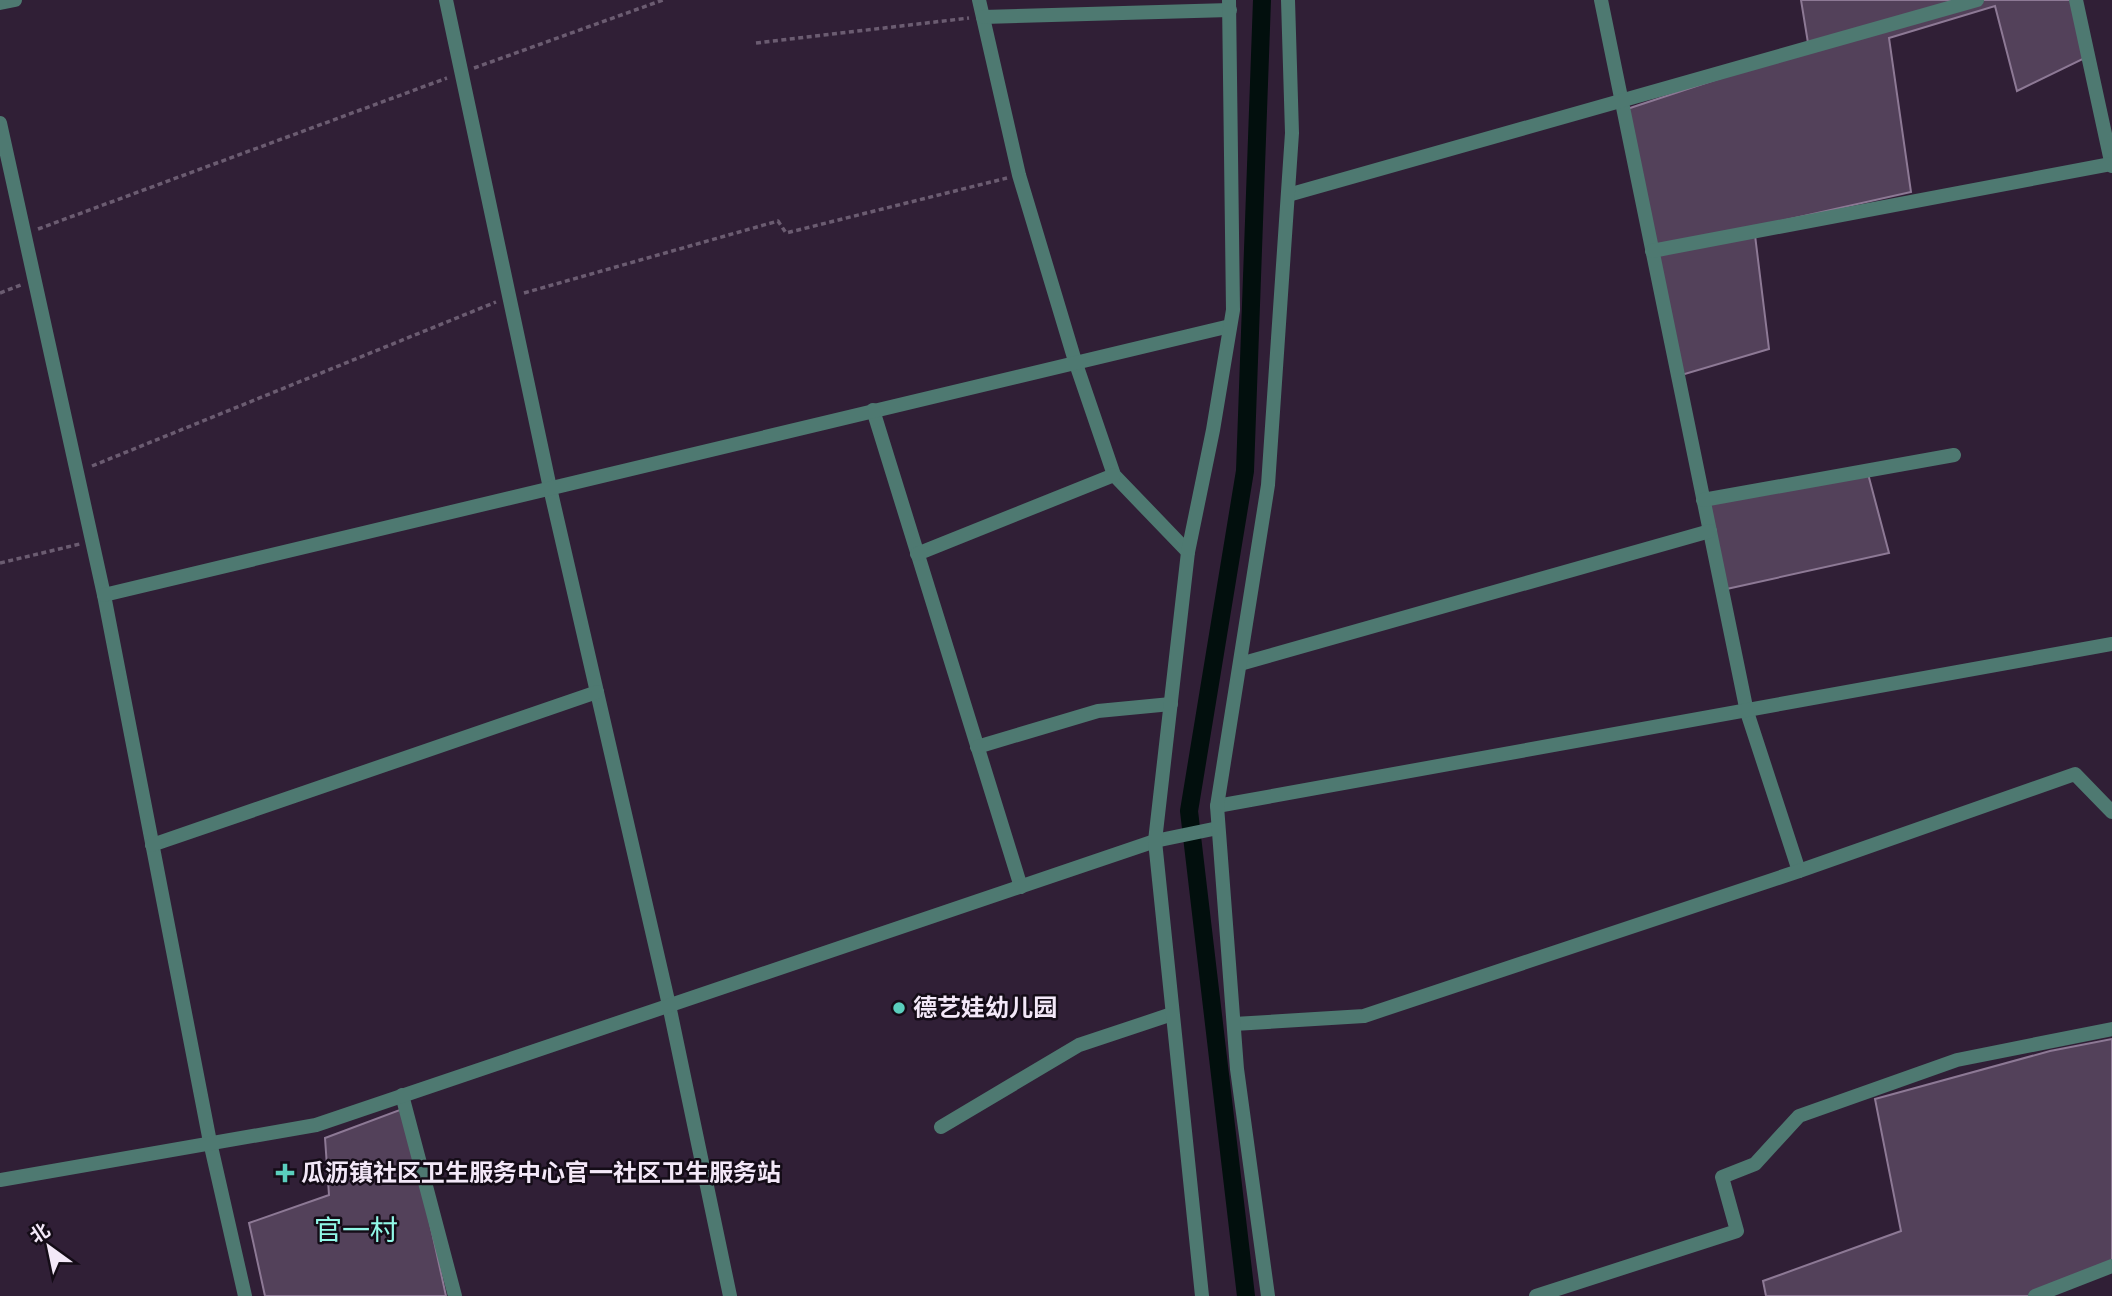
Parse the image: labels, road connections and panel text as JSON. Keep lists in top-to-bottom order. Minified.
{"districts":["官一村"],"places":{"other":["德艺娃幼儿园"],"health":["瓜沥镇社区卫生服务中心官一社区卫生服务站"]},"north":"top left"}
